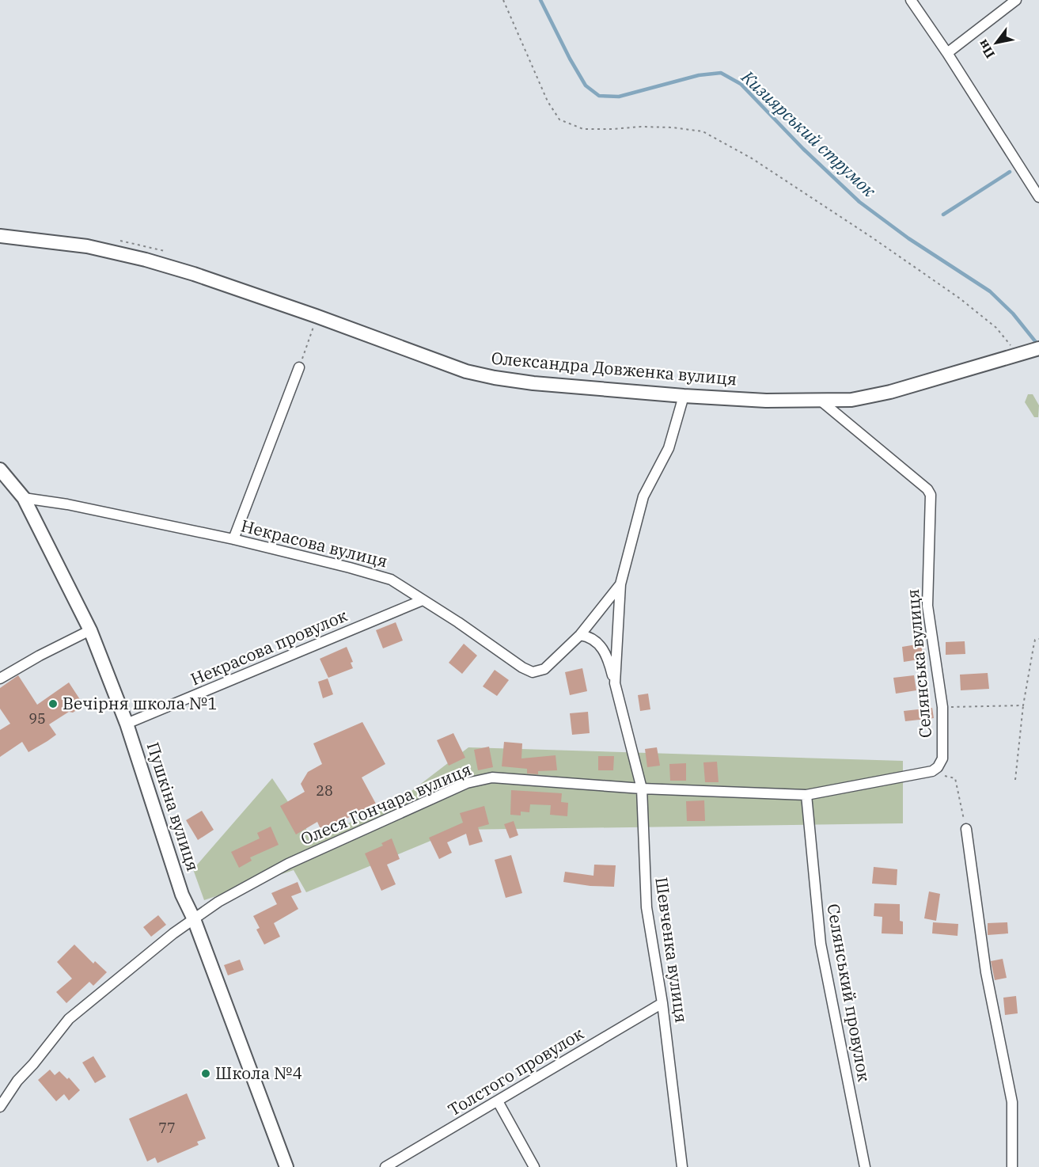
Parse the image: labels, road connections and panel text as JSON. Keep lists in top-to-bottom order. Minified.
{"streets":{"street":["Олександра Довженка вулиця","Некрасова вулиця","Некрасова провулок","Селянська вулиця","Олеся Гончара вулиця","Пушкіна вулиця","Шевченка вулиця","Селянський провулок","Толстого провулок"]},"crossings":[["Олександра Довженка вулиця","Селянська вулиця"],["Олександра Довженка вулиця","Шевченка вулиця"],["Некрасова вулиця","Некрасова провулок"],["Некрасова вулиця","Пушкіна вулиця"],["Некрасова вулиця","Шевченка вулиця"],["Некрасова провулок","Пушкіна вулиця"],["Селянська вулиця","Олеся Гончара вулиця"],["Олеся Гончара вулиця","Пушкіна вулиця"],["Олеся Гончара вулиця","Шевченка вулиця"],["Олеся Гончара вулиця","Селянський провулок"],["Шевченка вулиця","Толстого провулок"]],"water":["Кизиярський струмок"],"places":["Вечірня школа №1","Школа №4"],"house_numbers":["95","28","77"],"north":"bottom left"}
